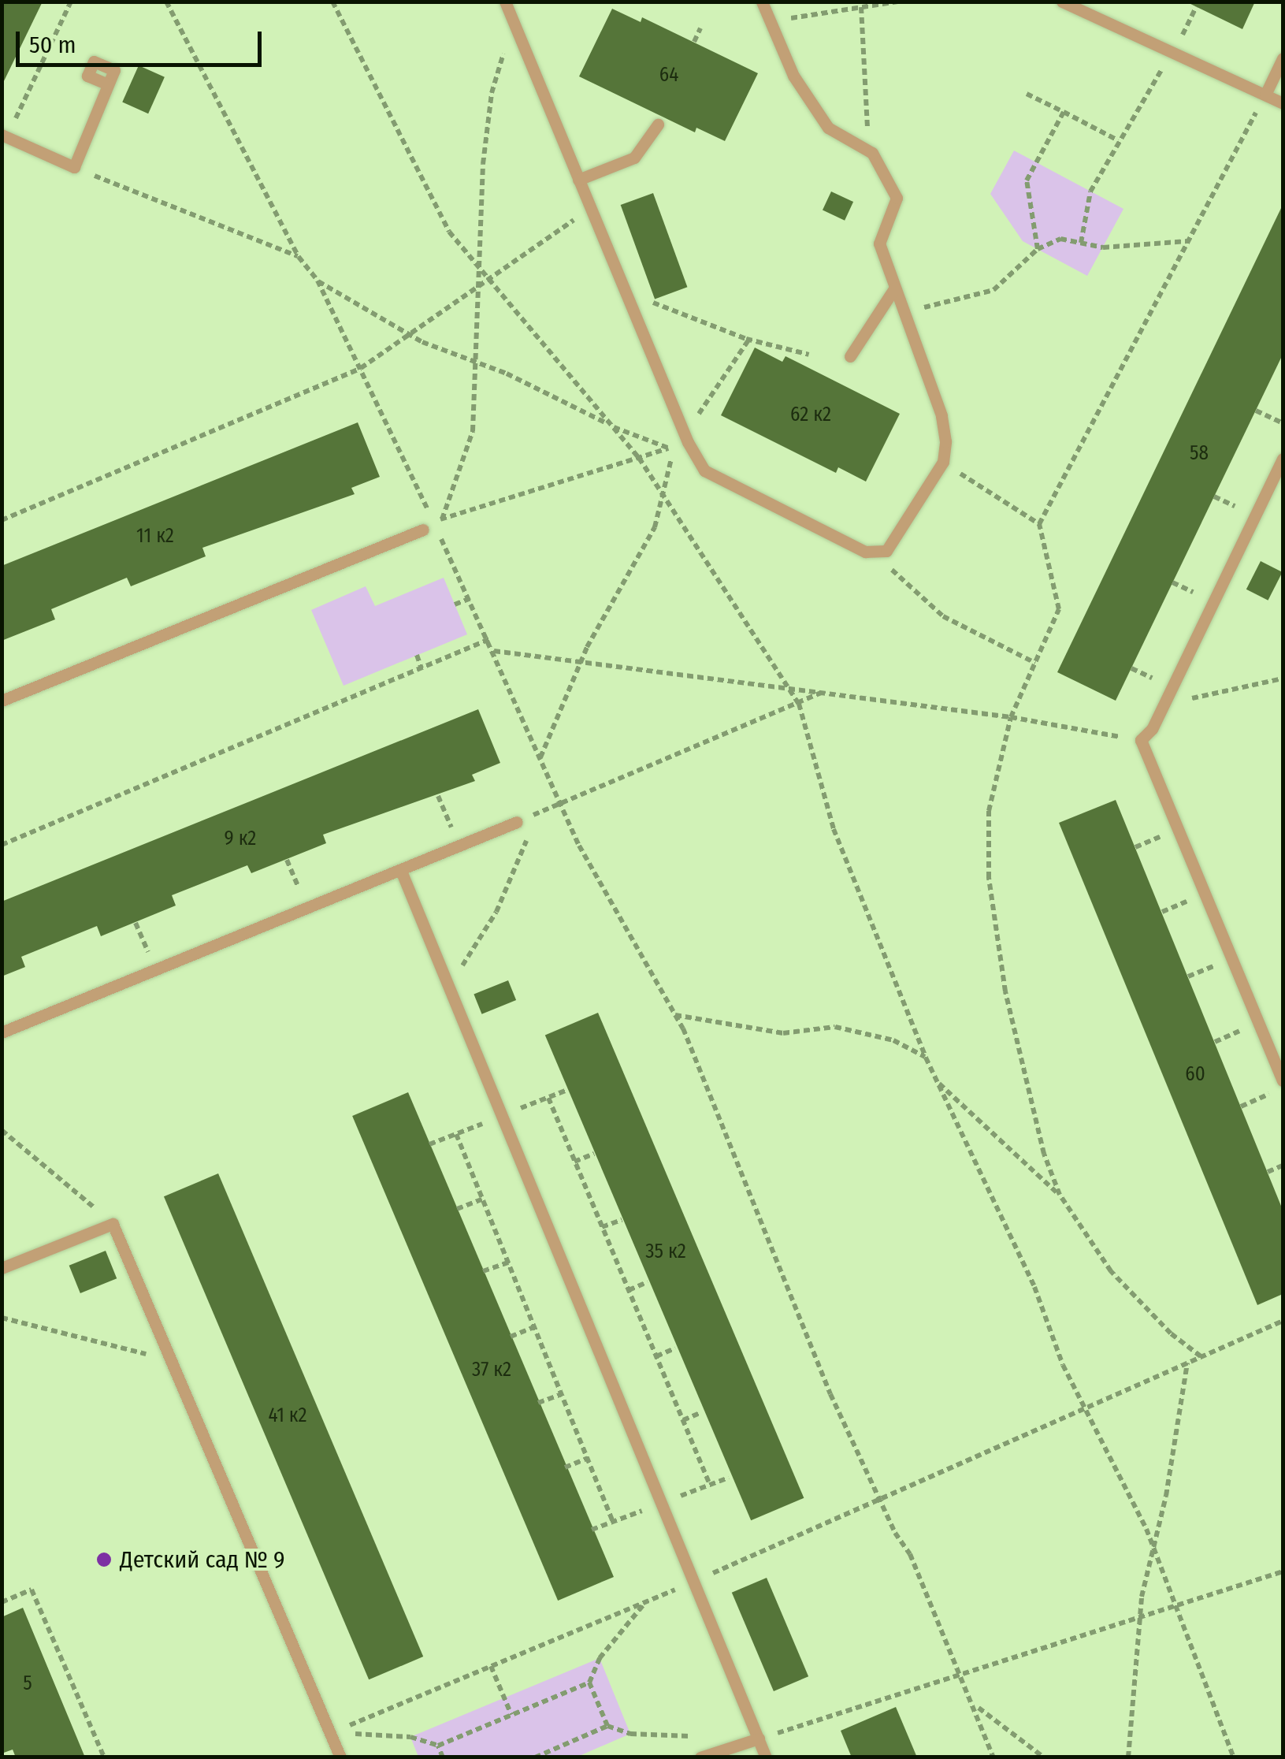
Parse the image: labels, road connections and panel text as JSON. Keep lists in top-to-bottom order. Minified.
{"places":["Детский сад № 9"],"house_numbers":["64","62 к2","58","11 к2","9 к2","60","35 к2","37 к2","41 к2","5"],"scale_bar":"50 m"}
